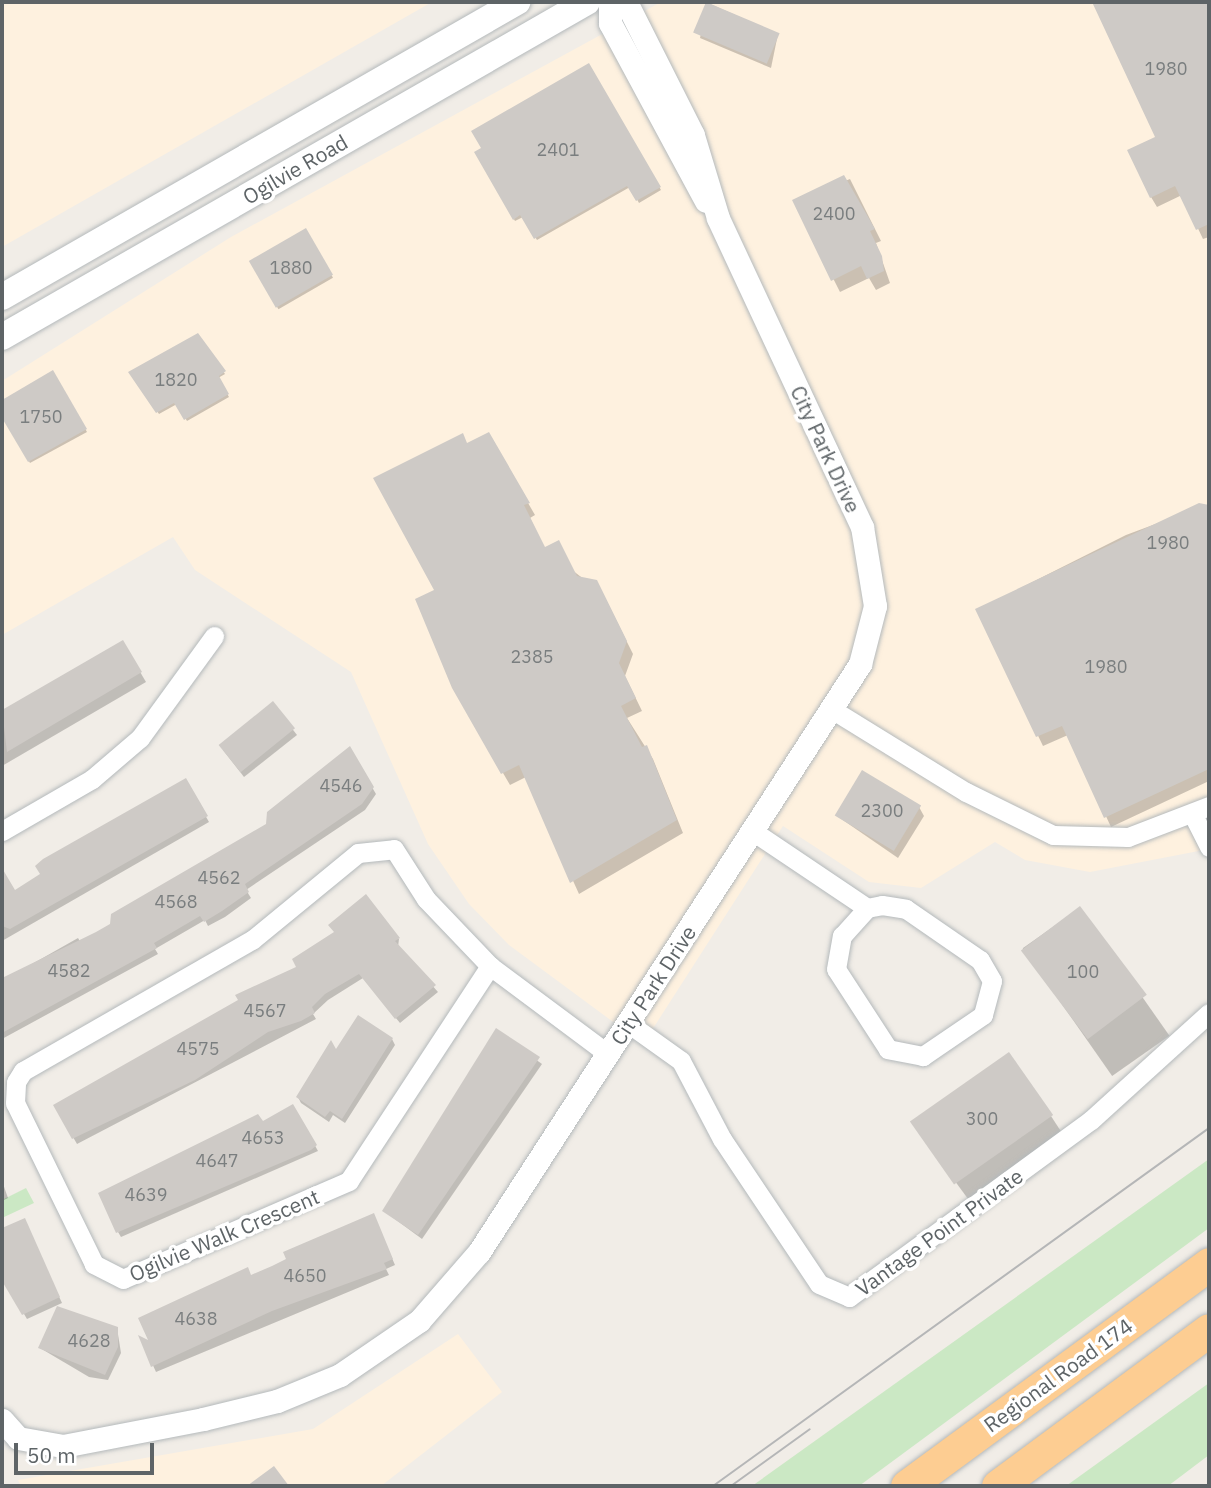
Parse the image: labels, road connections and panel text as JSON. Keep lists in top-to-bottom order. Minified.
{"streets":{"highway":["Regional Road 174"],"main road":["Ogilvie Road"],"street":["City Park Drive","Vantage Point Private","Ogilvie Walk Crescent"]},"crossings":[["City Park Drive","Vantage Point Private"]],"house_numbers":["1980","2401","2400","1880","1820","1750","1980","2385","1980","4546","2300","4562","4568","4582","100","4567","4575","300","4653","4647","4639","4650","4638","4628"],"scale_bar":"50 m"}
